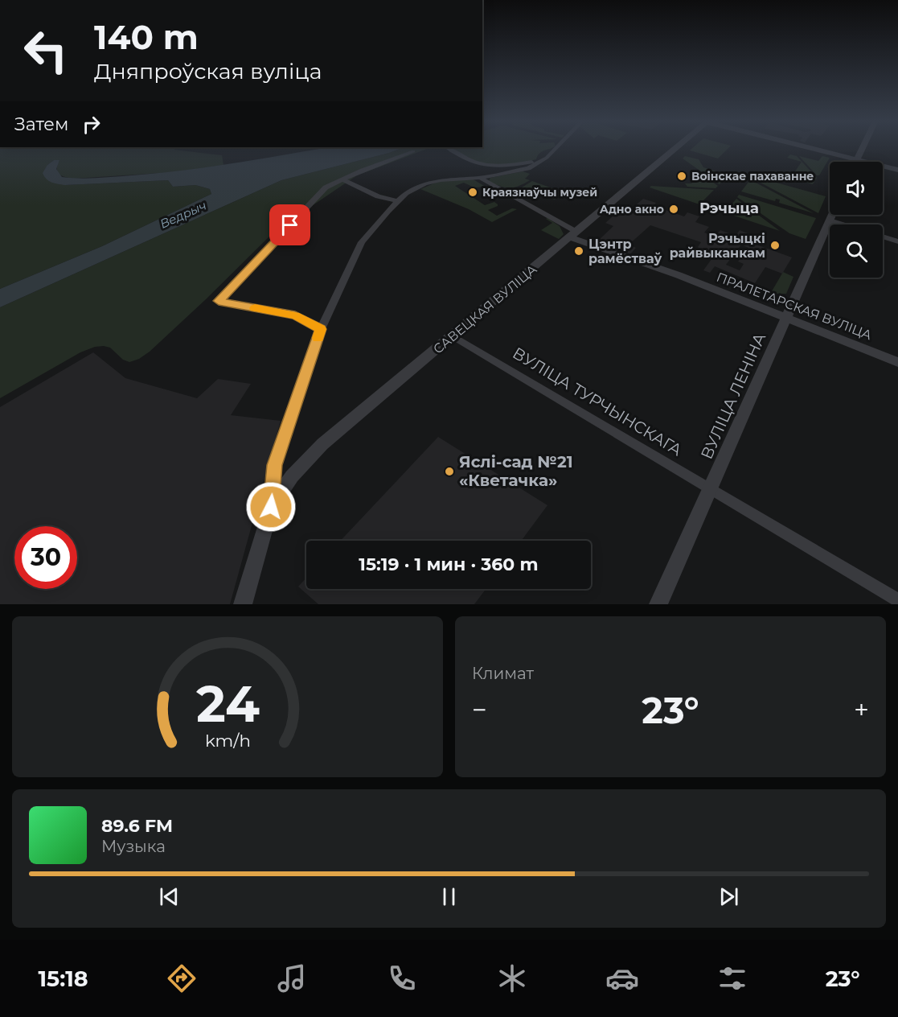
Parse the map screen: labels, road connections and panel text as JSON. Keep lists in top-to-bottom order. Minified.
{"streets":{"street":["ПРАЛЕТАРСКАЯ ВУЛІЦА","САВЕЦКАЯ ВУЛІЦА","ВУЛІЦА ЛЕНІНА","ВУЛІЦА ТУРЧЫНСКАГА"]},"crossings":[["ПРАЛЕТАРСКАЯ ВУЛІЦА","САВЕЦКАЯ ВУЛІЦА"],["ПРАЛЕТАРСКАЯ ВУЛІЦА","ВУЛІЦА ЛЕНІНА"],["САВЕЦКАЯ ВУЛІЦА","ВУЛІЦА ТУРЧЫНСКАГА"],["ВУЛІЦА ЛЕНІНА","ВУЛІЦА ТУРЧЫНСКАГА"]],"districts":["Рэчыца"],"water":["Ведрыч"],"places":["Воінскае пахаванне","Краязнаўчы музей","Адно акно","Рэчыцкі райвыканкам","Цэнтр рамёстваў","Яслі-сад №21 «Кветачка»"],"page":{"turn":["140 m","Дняпроўская вуліца"],"then":"Затем","limit":"30","trip":"15:19 · 1 мин · 360 m","tile":"Климат","heat":["−","23°","+"],"song":["89.6 FM","Музыка"],"tabs":["15:18","23°"],"gauge":["24","km/h"]}}
